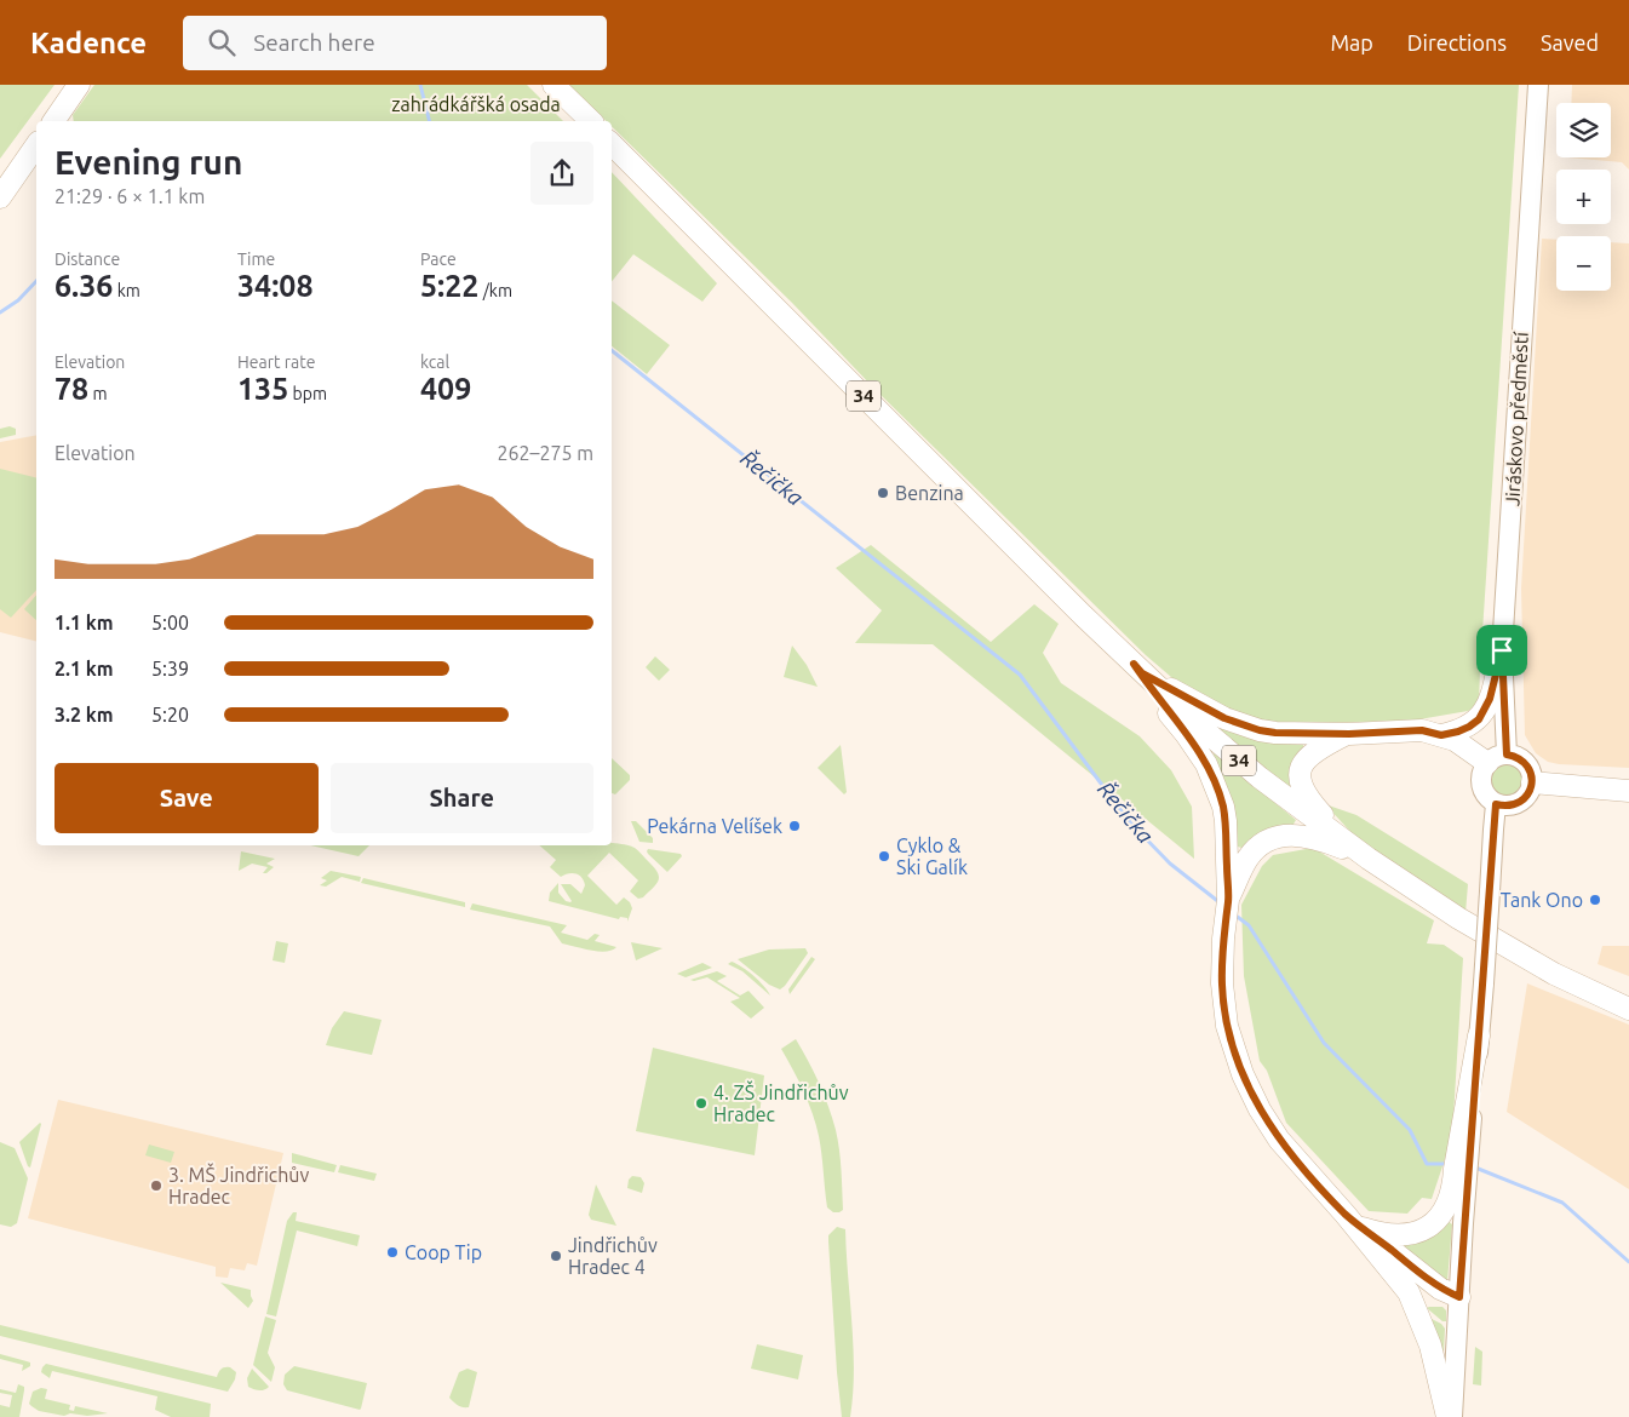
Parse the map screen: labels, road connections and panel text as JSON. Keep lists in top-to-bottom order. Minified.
{"streets":{"main road":["34","Jiráskovo předměstí"]},"water":["Řečička"],"parks":["zahrádkářšká osada"],"places":["Benzina","Pekárna Velíšek","Cyklo & Ski Galík","Tank Ono","4. ZŠ Jindřichův Hradec","3. MŠ Jindřichův Hradec","Coop Tip","Jindřichův Hradec 4"],"page":{"header":"Kadence","search":"Search here","nav":["Map","Directions","Saved"],"map_buttons":["+","−"],"heading":["Evening run","21:29 · 6 × 1.1 km"],"stats":[["Distance","6.36 km"],["Time","34:08"],["Pace","5:22 /km"],["Elevation","78 m"],["Heart rate","135 bpm"],["kcal","409"]],"chart":["Elevation","262–275 m"],"list":[{"name":"1.1 km","note":"5:00"},{"name":"2.1 km","note":"5:39"},{"name":"3.2 km","note":"5:20"}],"buttons":["Save","Share"]}}
